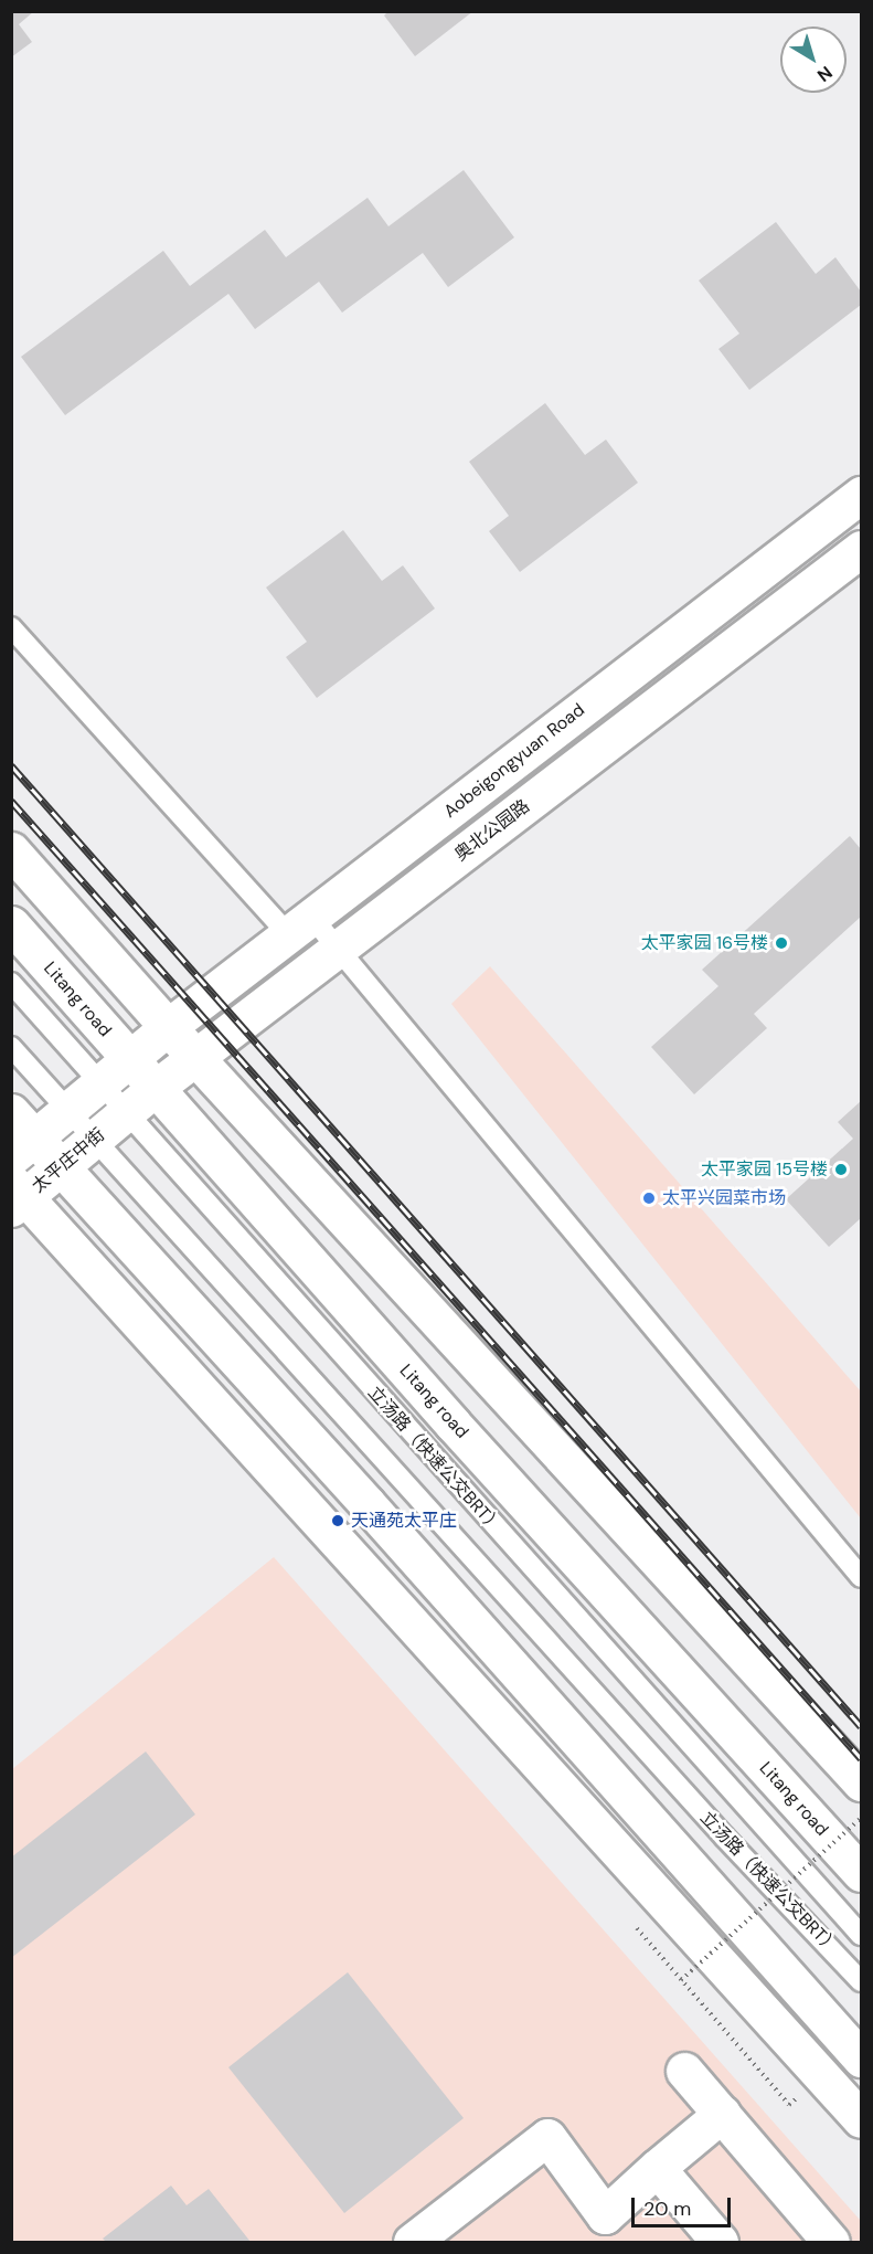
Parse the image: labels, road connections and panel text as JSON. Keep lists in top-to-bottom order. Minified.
{"streets":{"main road":["Aobeigongyuan Road","奥北公园路","Litang road","太平庄中街"],"lane":["立汤路（快速公交BRT）"]},"crossings":[["奥北公园路","Litang road"],["奥北公园路","太平庄中街"],["奥北公园路","立汤路（快速公交BRT）"],["太平庄中街","立汤路（快速公交BRT）"]],"places":["太平家园 16号楼","太平家园 15号楼","太平兴园菜市场","天通苑太平庄"],"scale_bar":"20 m","north":"bottom right"}
